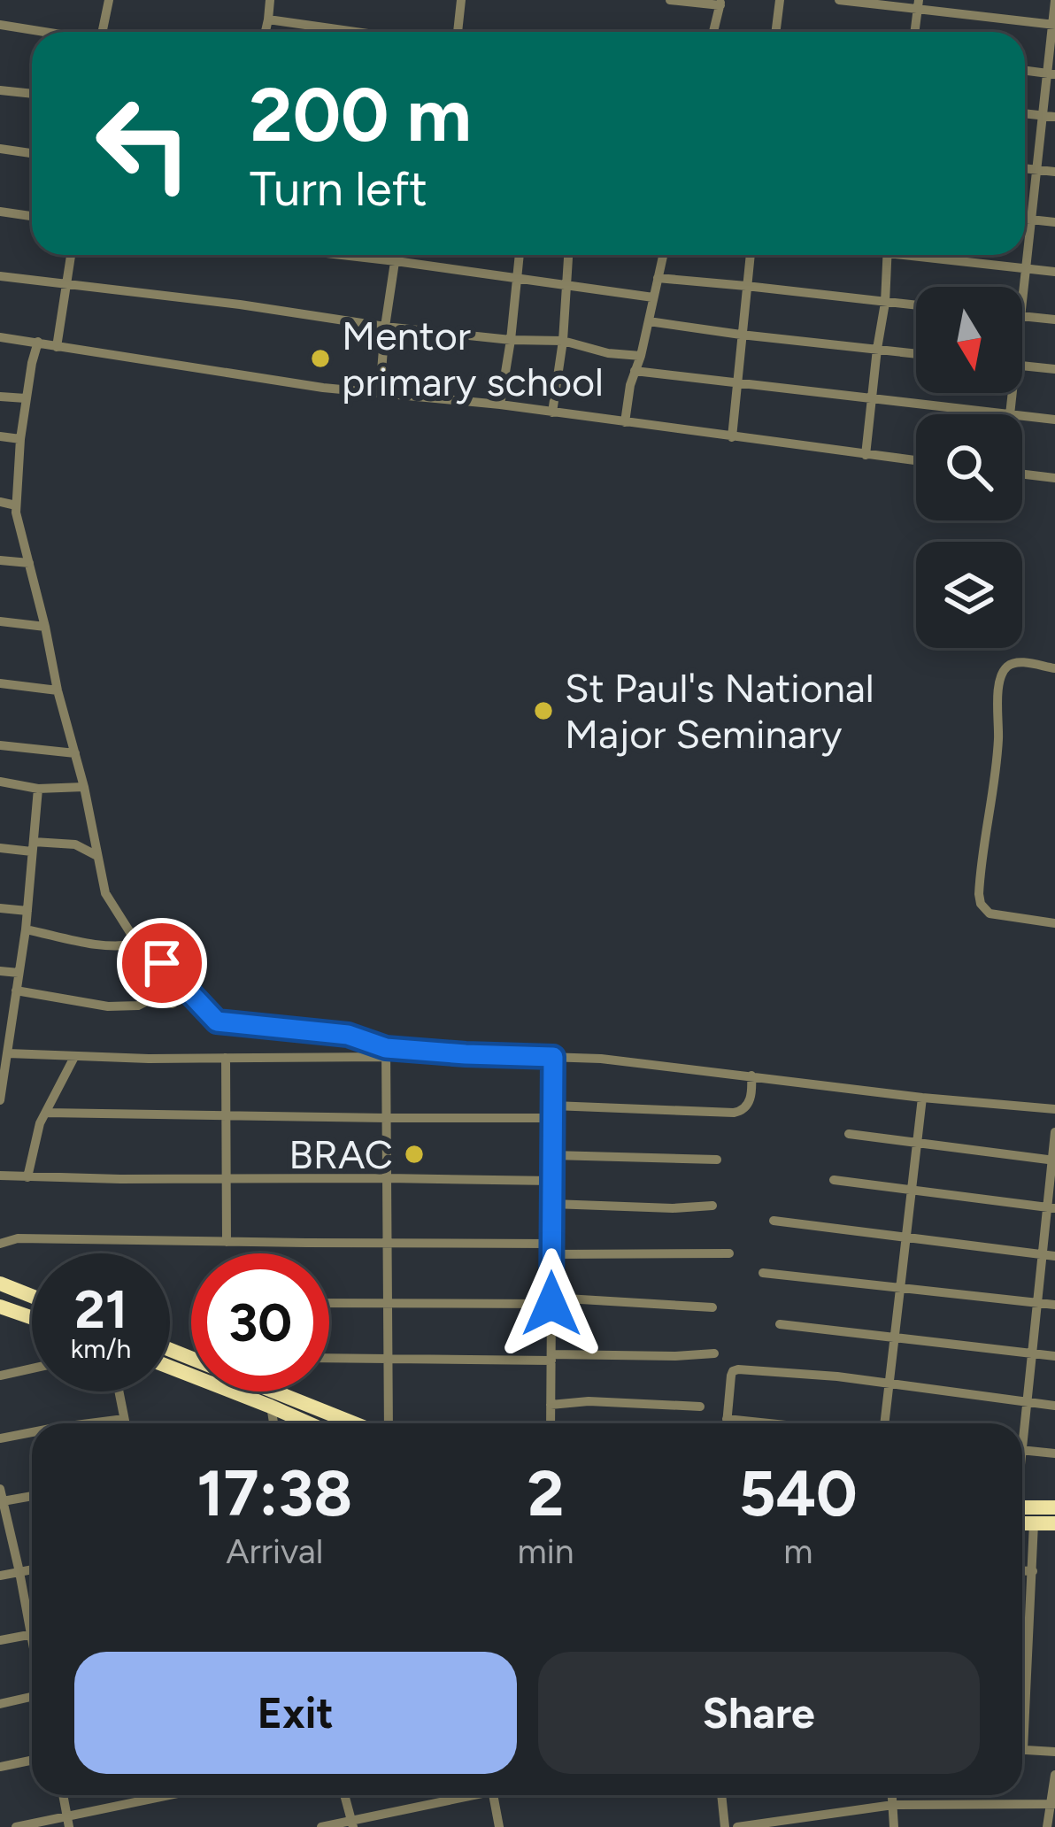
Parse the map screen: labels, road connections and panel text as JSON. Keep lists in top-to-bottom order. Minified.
{"places":["Mentor primary school","St Paul's National Major Seminary","BRAC"],"north":"bottom","page":{"turn":["200 m","Turn left"],"speed":"21 km/h","limit":"30","eta":["17:38","Arrival","2","min","540","m"],"buttons":["Exit","Share"]}}
